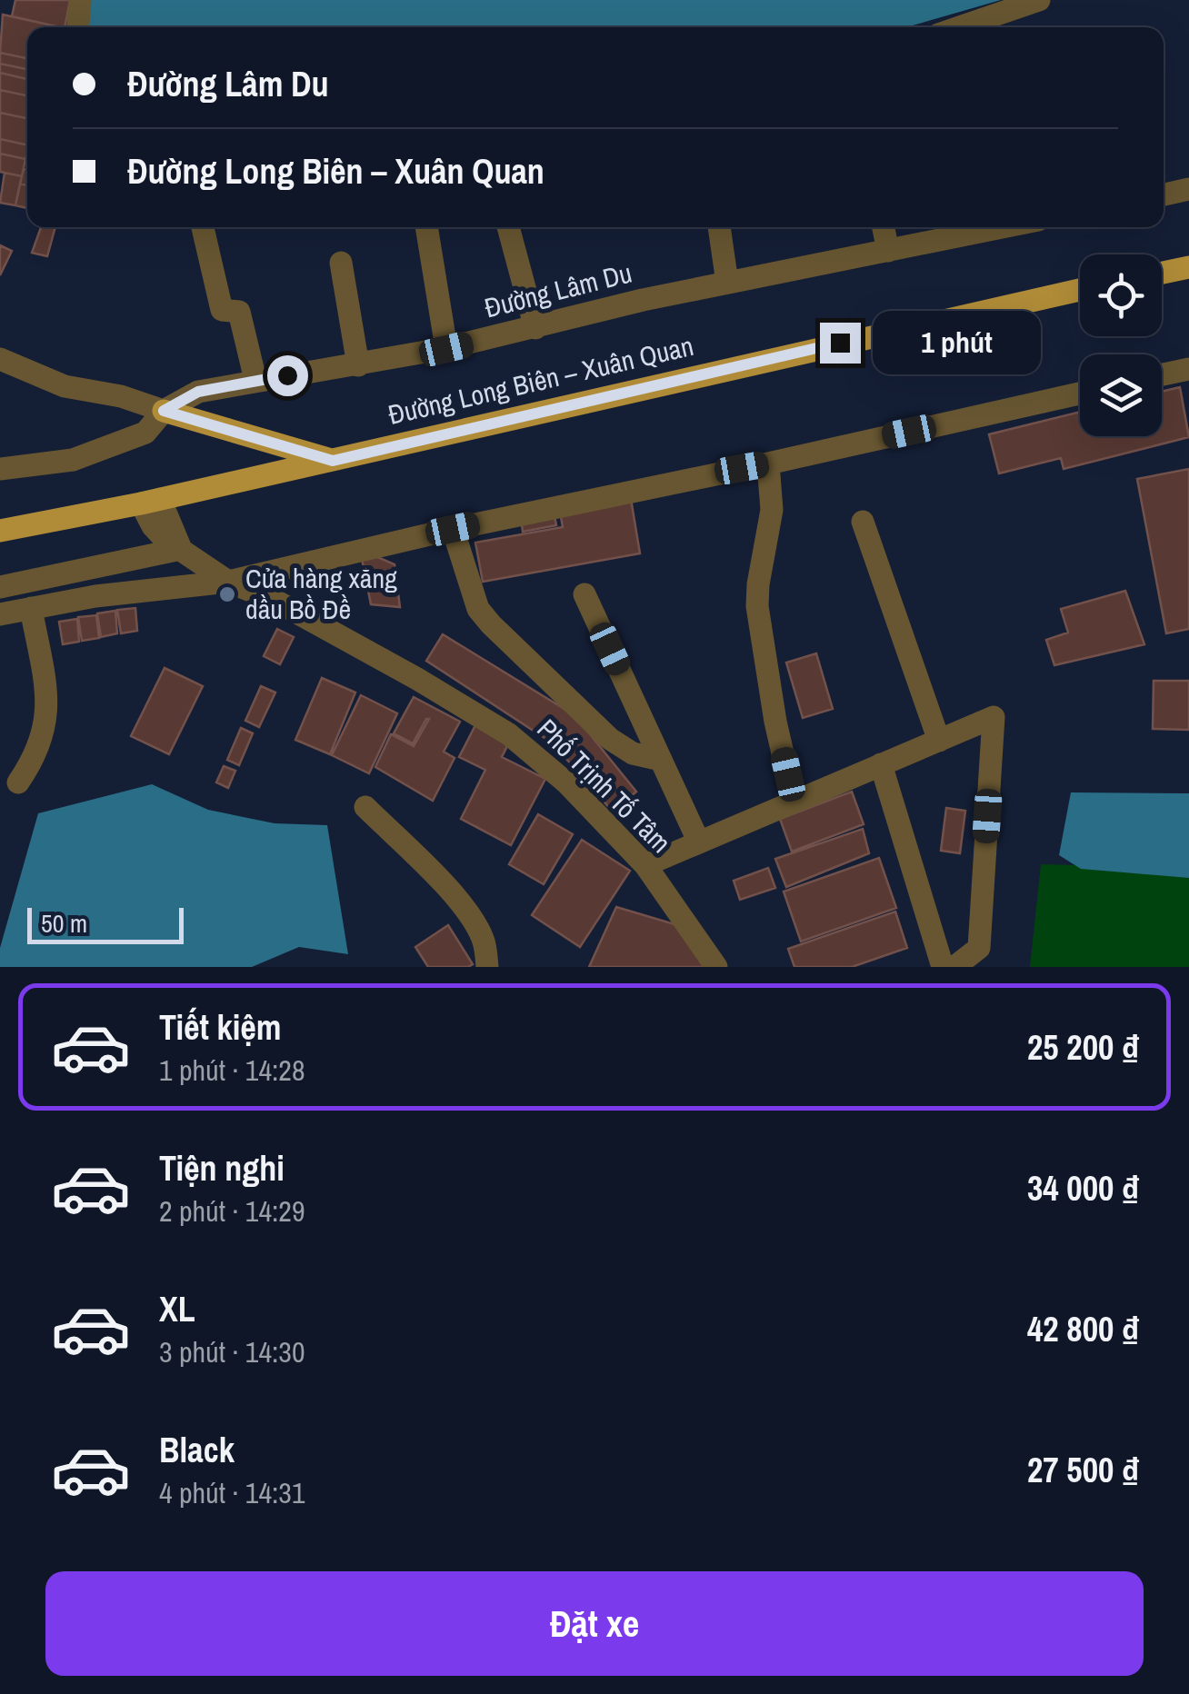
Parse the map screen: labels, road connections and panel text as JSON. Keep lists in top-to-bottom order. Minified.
{"streets":{"main road":["Đường Long Biên – Xuân Quan"],"street":["Đường Lâm Du","Phố Trịnh Tố Tâm"]},"places":["Cửa hàng xăng dầu Bồ Đề"],"scale_bar":"50 m","page":{"banner":["Đường Lâm Du","Đường Long Biên – Xuân Quan"],"bubble":"1 phút","scale":"50 m","list":[{"name":"Tiết kiệm","note":"1 phút · 14:28","value":"25 200 ₫"},{"name":"Tiện nghi","note":"2 phút · 14:29","value":"34 000 ₫"},{"name":"XL","note":"3 phút · 14:30","value":"42 800 ₫"},{"name":"Black","note":"4 phút · 14:31","value":"27 500 ₫"}],"buttons":"Đặt xe"}}
